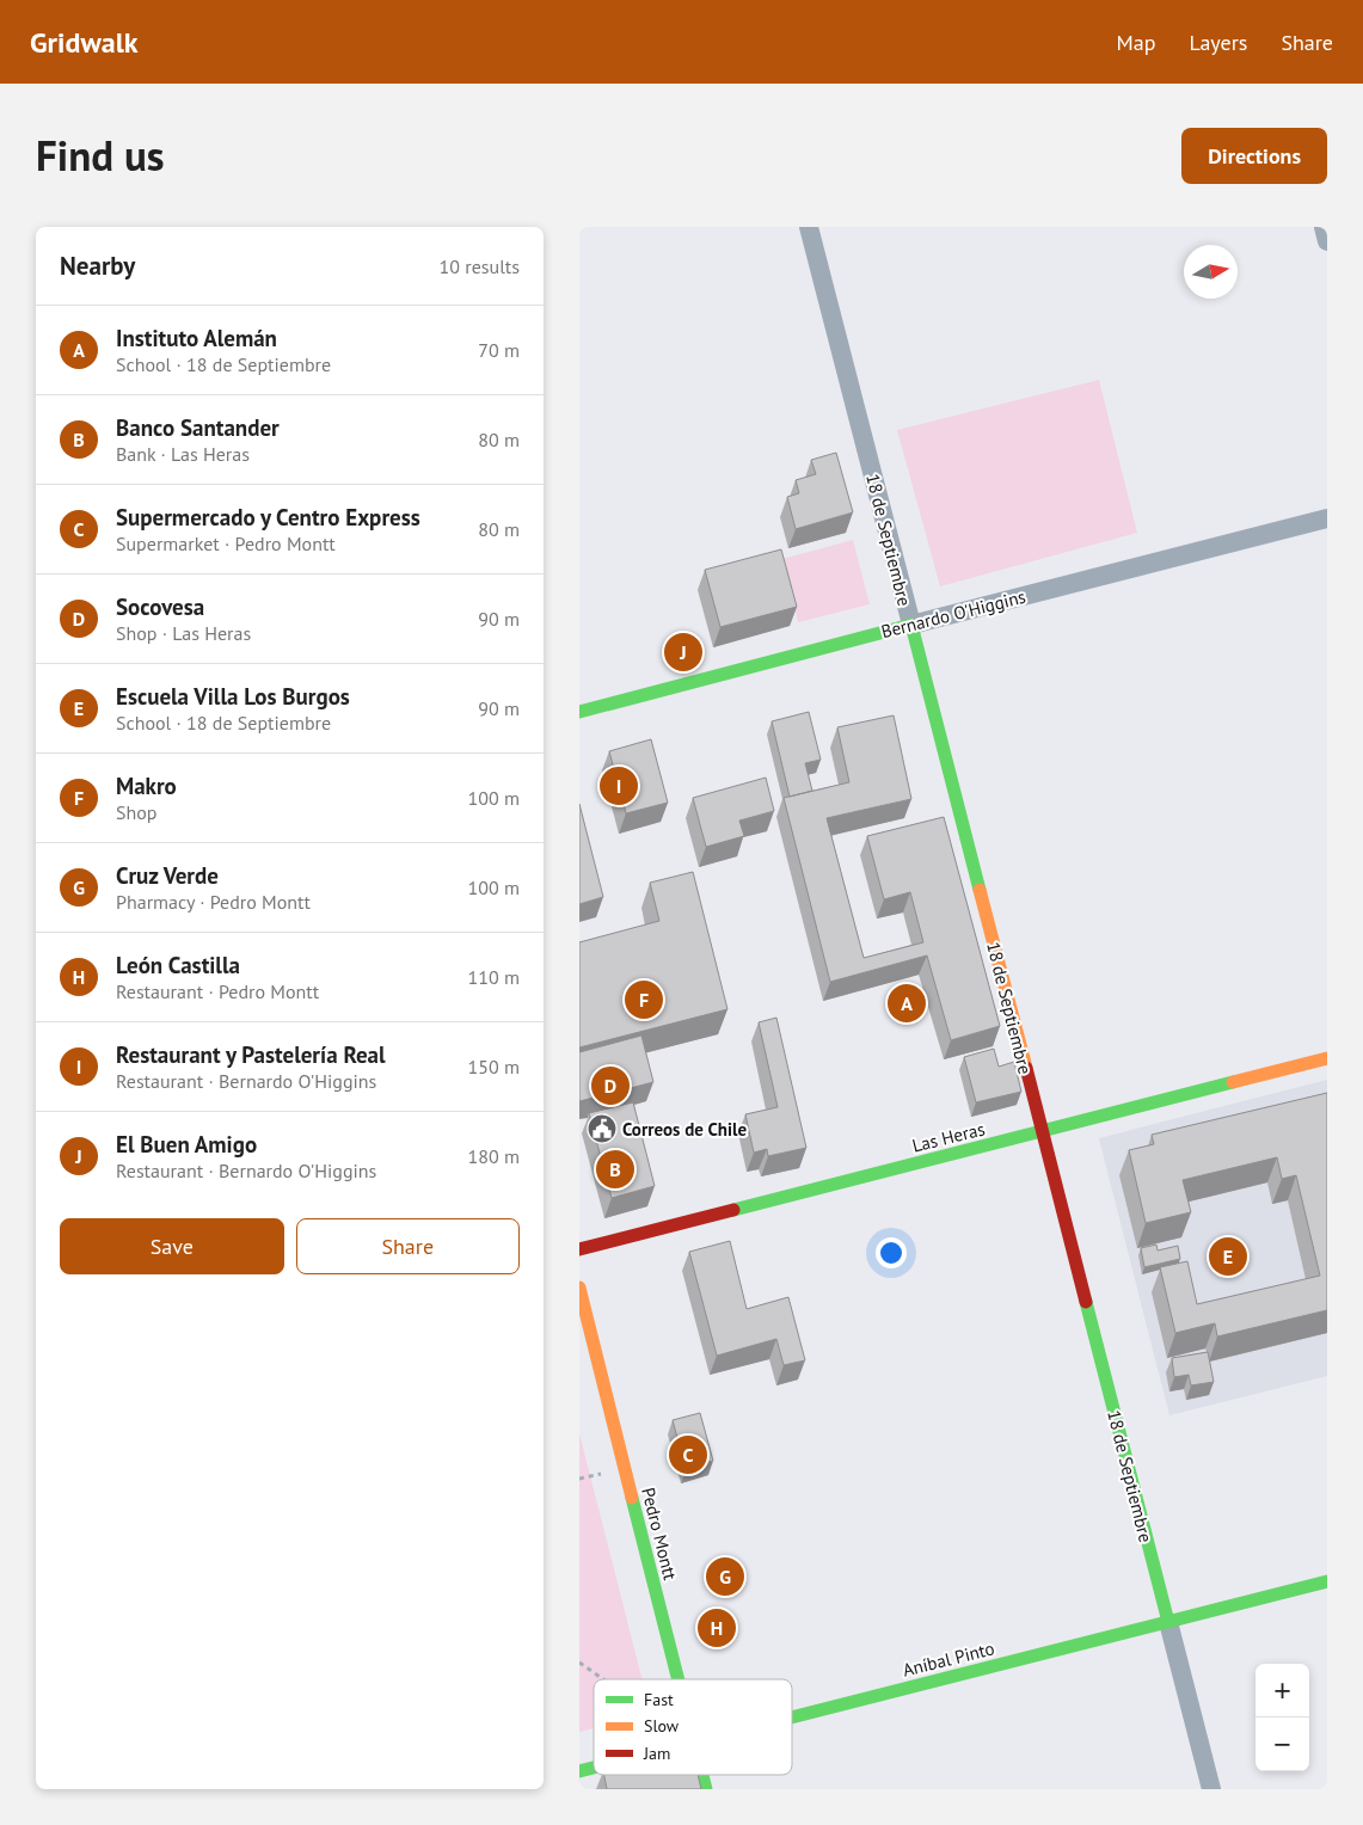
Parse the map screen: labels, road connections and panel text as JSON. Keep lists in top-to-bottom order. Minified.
{"streets":{"main road":["18 de Septiembre","Bernardo O'Higgins","Las Heras","Pedro Montt","Aníbal Pinto"]},"crossings":[["18 de Septiembre","Bernardo O'Higgins"],["18 de Septiembre","Las Heras"],["18 de Septiembre","Aníbal Pinto"]],"places":{"public building":["Correos de Chile"]},"legend":["Fast","Slow","Jam"],"north":"right","page":{"header":"Gridwalk","nav":["Map","Layers","Share"],"title":"Find us","buttons":["Directions",["Save","Share"]],"heading":["Nearby","10 results"],"list":[{"mark":"A","name":"Instituto Alemán","note":"School · 18 de Septiembre","value":"70 m"},{"mark":"B","name":"Banco Santander","note":"Bank · Las Heras","value":"80 m"},{"mark":"C","name":"Supermercado y Centro Express","note":"Supermarket · Pedro Montt","value":"80 m"},{"mark":"D","name":"Socovesa","note":"Shop · Las Heras","value":"90 m"},{"mark":"E","name":"Escuela Villa Los Burgos","note":"School · 18 de Septiembre","value":"90 m"},{"mark":"F","name":"Makro","note":"Shop","value":"100 m"},{"mark":"G","name":"Cruz Verde","note":"Pharmacy · Pedro Montt","value":"100 m"},{"mark":"H","name":"León Castilla","note":"Restaurant · Pedro Montt","value":"110 m"},{"mark":"I","name":"Restaurant y Pastelería Real","note":"Restaurant · Bernardo O'Higgins","value":"150 m"},{"mark":"J","name":"El Buen Amigo","note":"Restaurant · Bernardo O'Higgins","value":"180 m"}],"pins":["J","I","F","A","D","B","E","C","G","H"],"map_buttons":["+","−"]}}
